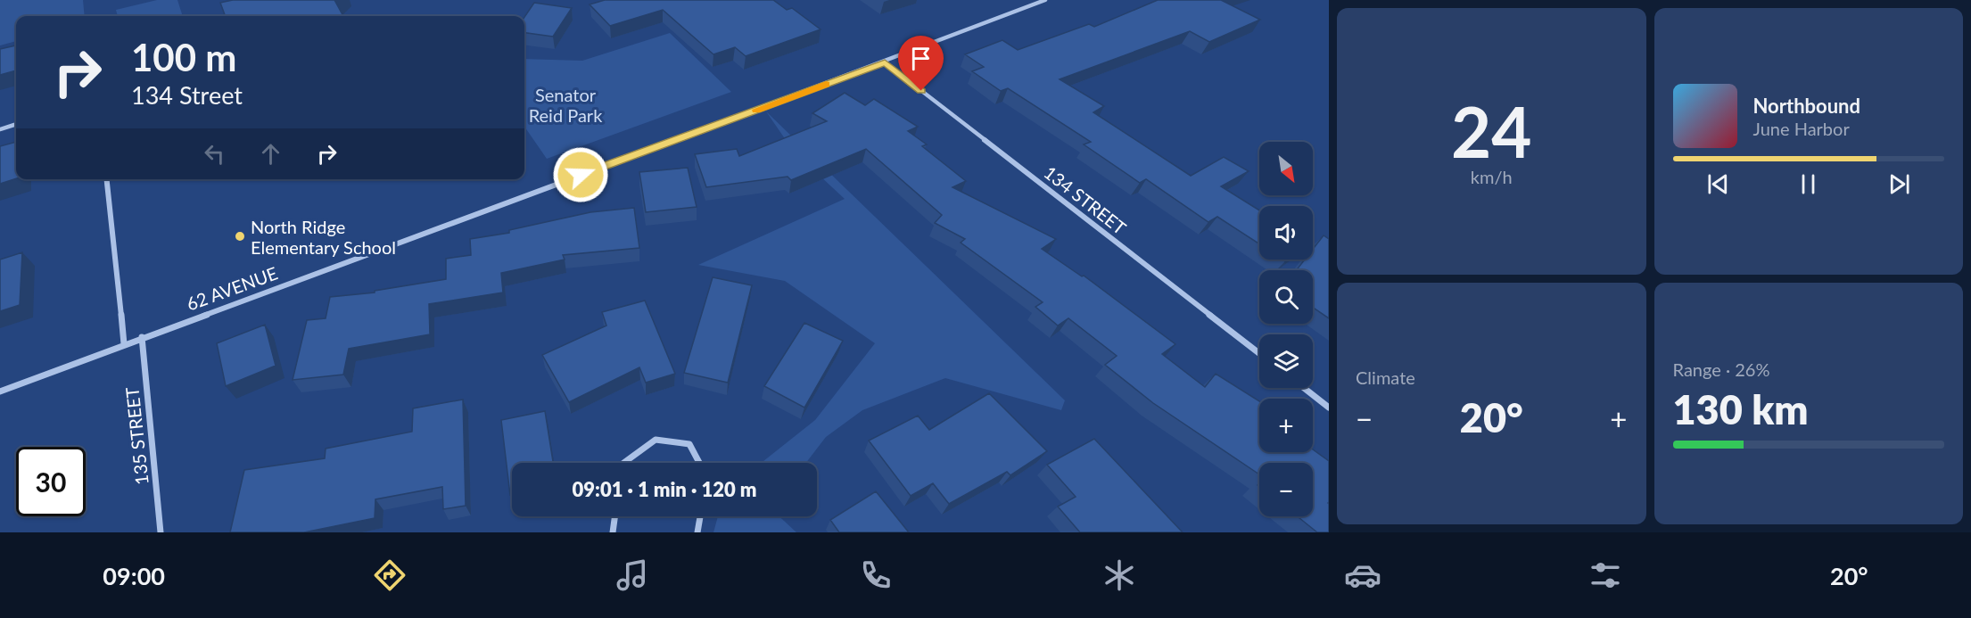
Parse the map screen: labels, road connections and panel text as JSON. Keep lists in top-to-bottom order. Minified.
{"streets":{"street":["134 STREET","62 AVENUE","135 STREET"]},"crossings":[["134 STREET","62 AVENUE"],["62 AVENUE","135 STREET"]],"parks":["Senator Reid Park"],"places":["North Ridge Elementary School"],"north":"bottom right","page":{"tile":[["24","km/h"],"Climate",["Range · 26%","130 km"]],"turn":["100 m","134 Street"],"song":["Northbound","June Harbor"],"map_buttons":["+","−"],"heat":["−","20°","+"],"limit":"30","trip":"09:01 · 1 min · 120 m","tabs":["09:00","20°"]}}
